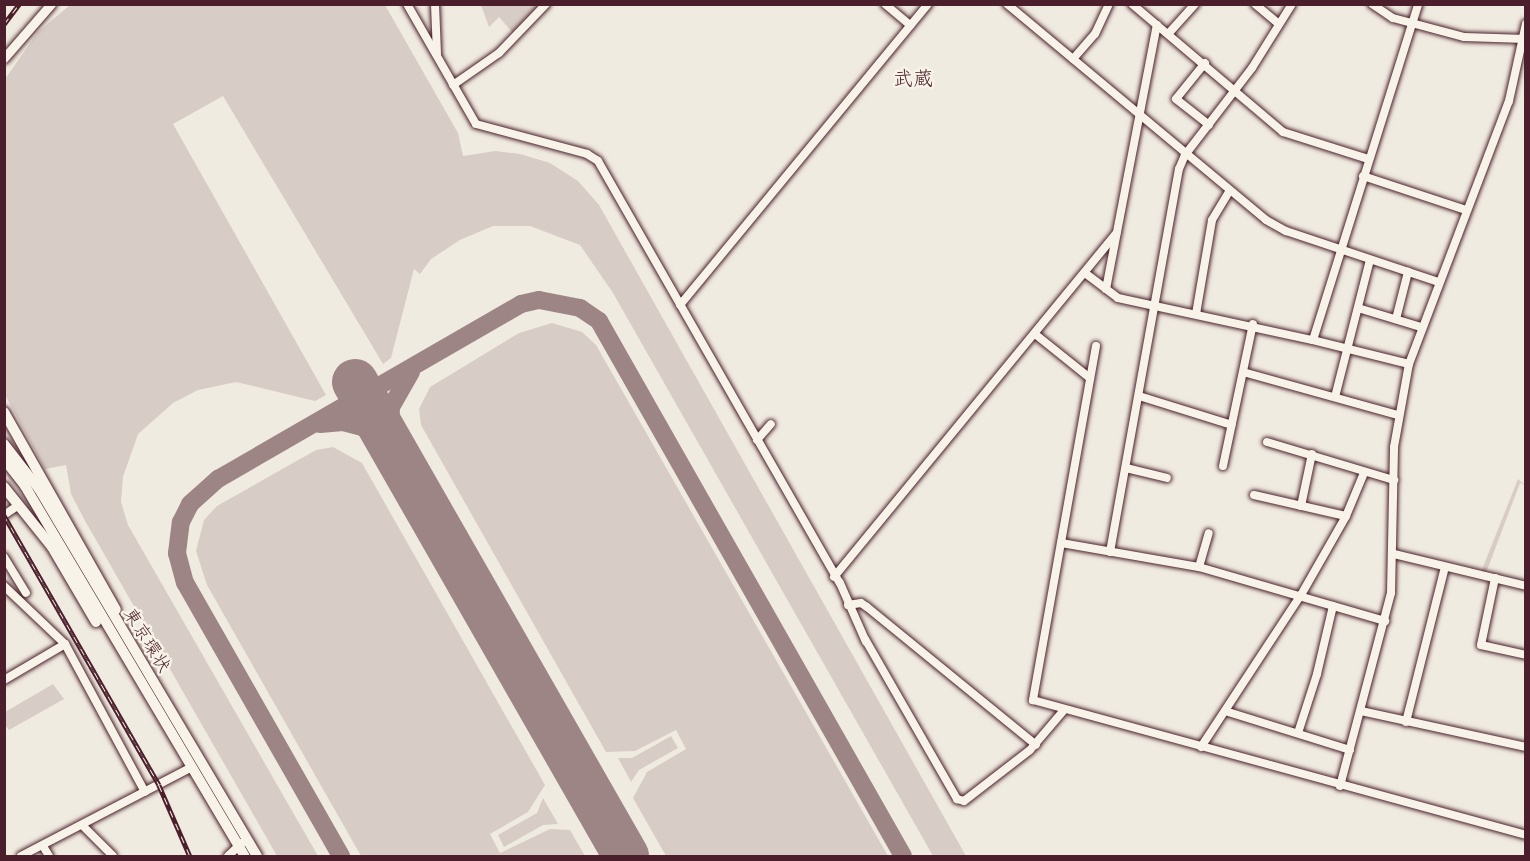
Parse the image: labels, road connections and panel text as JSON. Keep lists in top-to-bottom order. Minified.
{"streets":{"highway":["東京環状"]},"districts":["武蔵"]}
